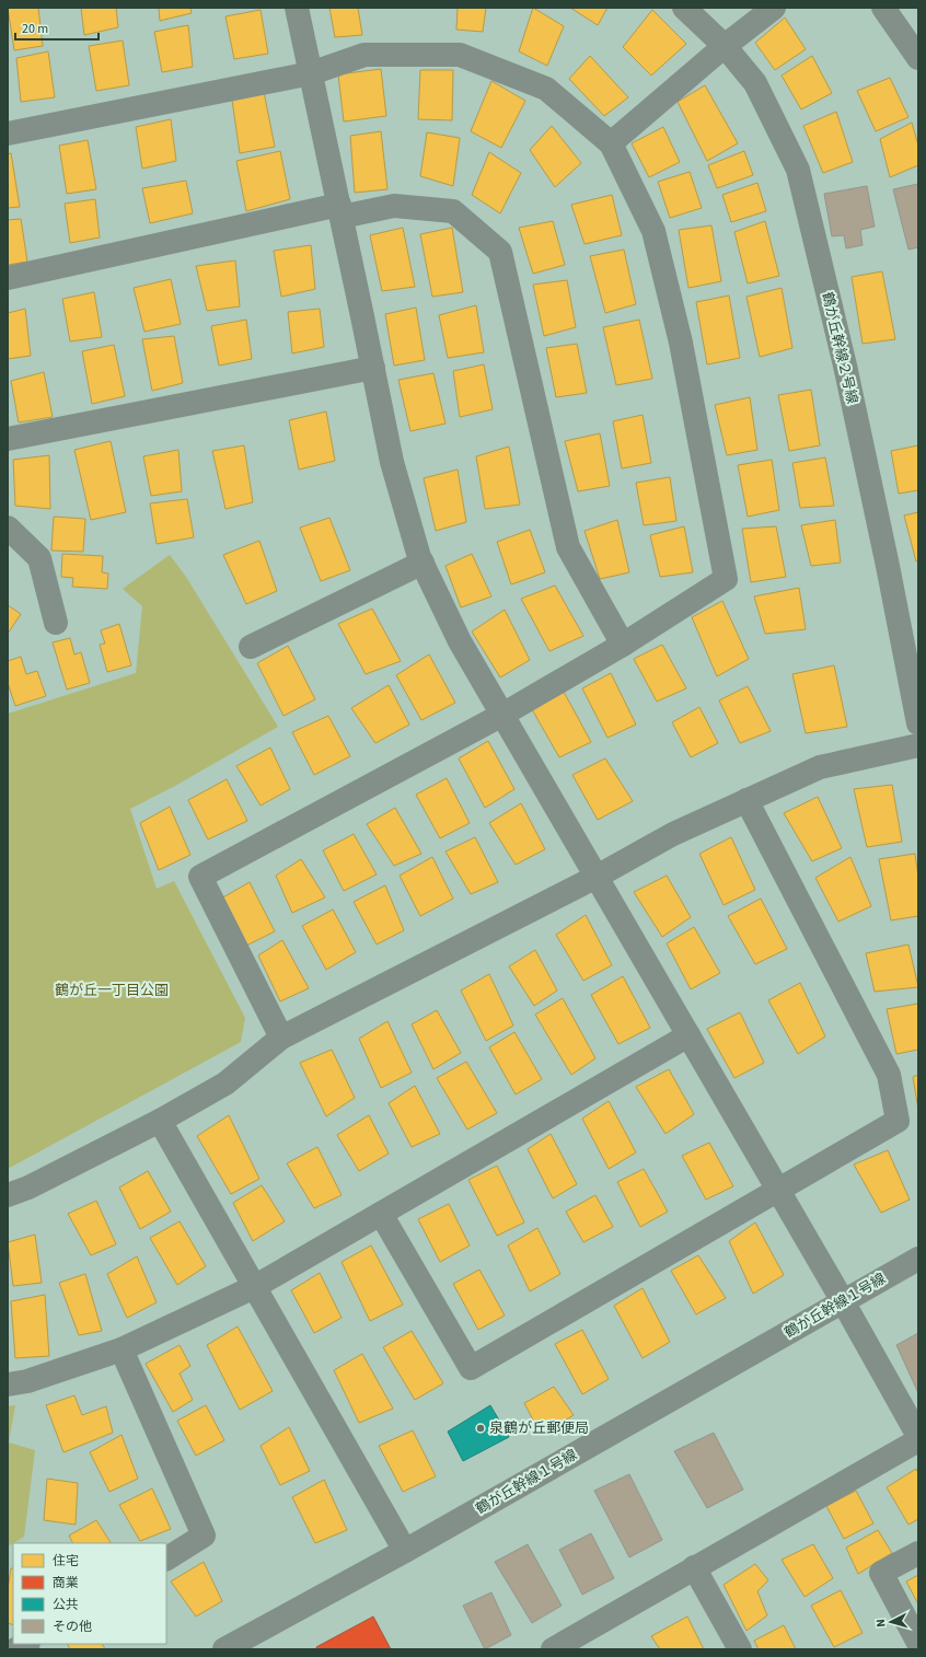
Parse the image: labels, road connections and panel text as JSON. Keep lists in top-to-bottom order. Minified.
{"streets":{"street":["鶴が丘幹線２号線","鶴が丘幹線１号線"]},"parks":["鶴が丘一丁目公園"],"places":["泉鶴が丘郵便局"],"legend":["住宅","商業","公共","その他"],"scale_bar":"20 m","north":"left"}
